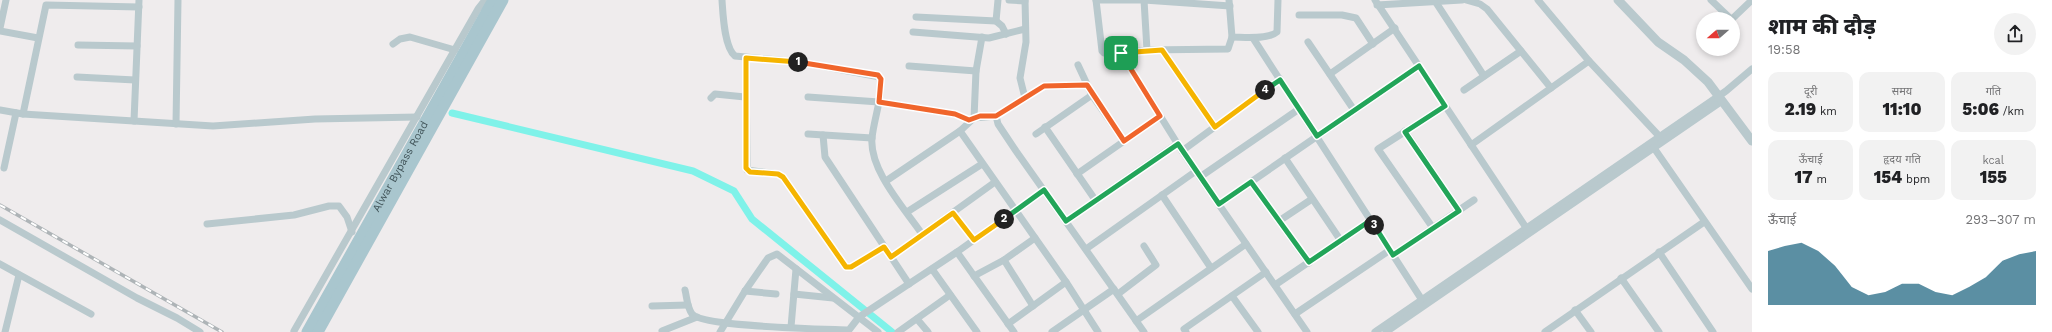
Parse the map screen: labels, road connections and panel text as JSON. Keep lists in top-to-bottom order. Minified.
{"streets":{"main road":["Alwar Bypass Road"]},"north":"left","page":{"heading":["शाम की दौड़","19:58"],"pins":["1","4","2","3"],"stats":[["दूरी","2.19 km"],["समय","11:10"],["गति","5:06 /km"],["ऊँचाई","17 m"],["हृदय गति","154 bpm"],["kcal","155"]],"chart":["ऊँचाई","293–307 m"]}}
